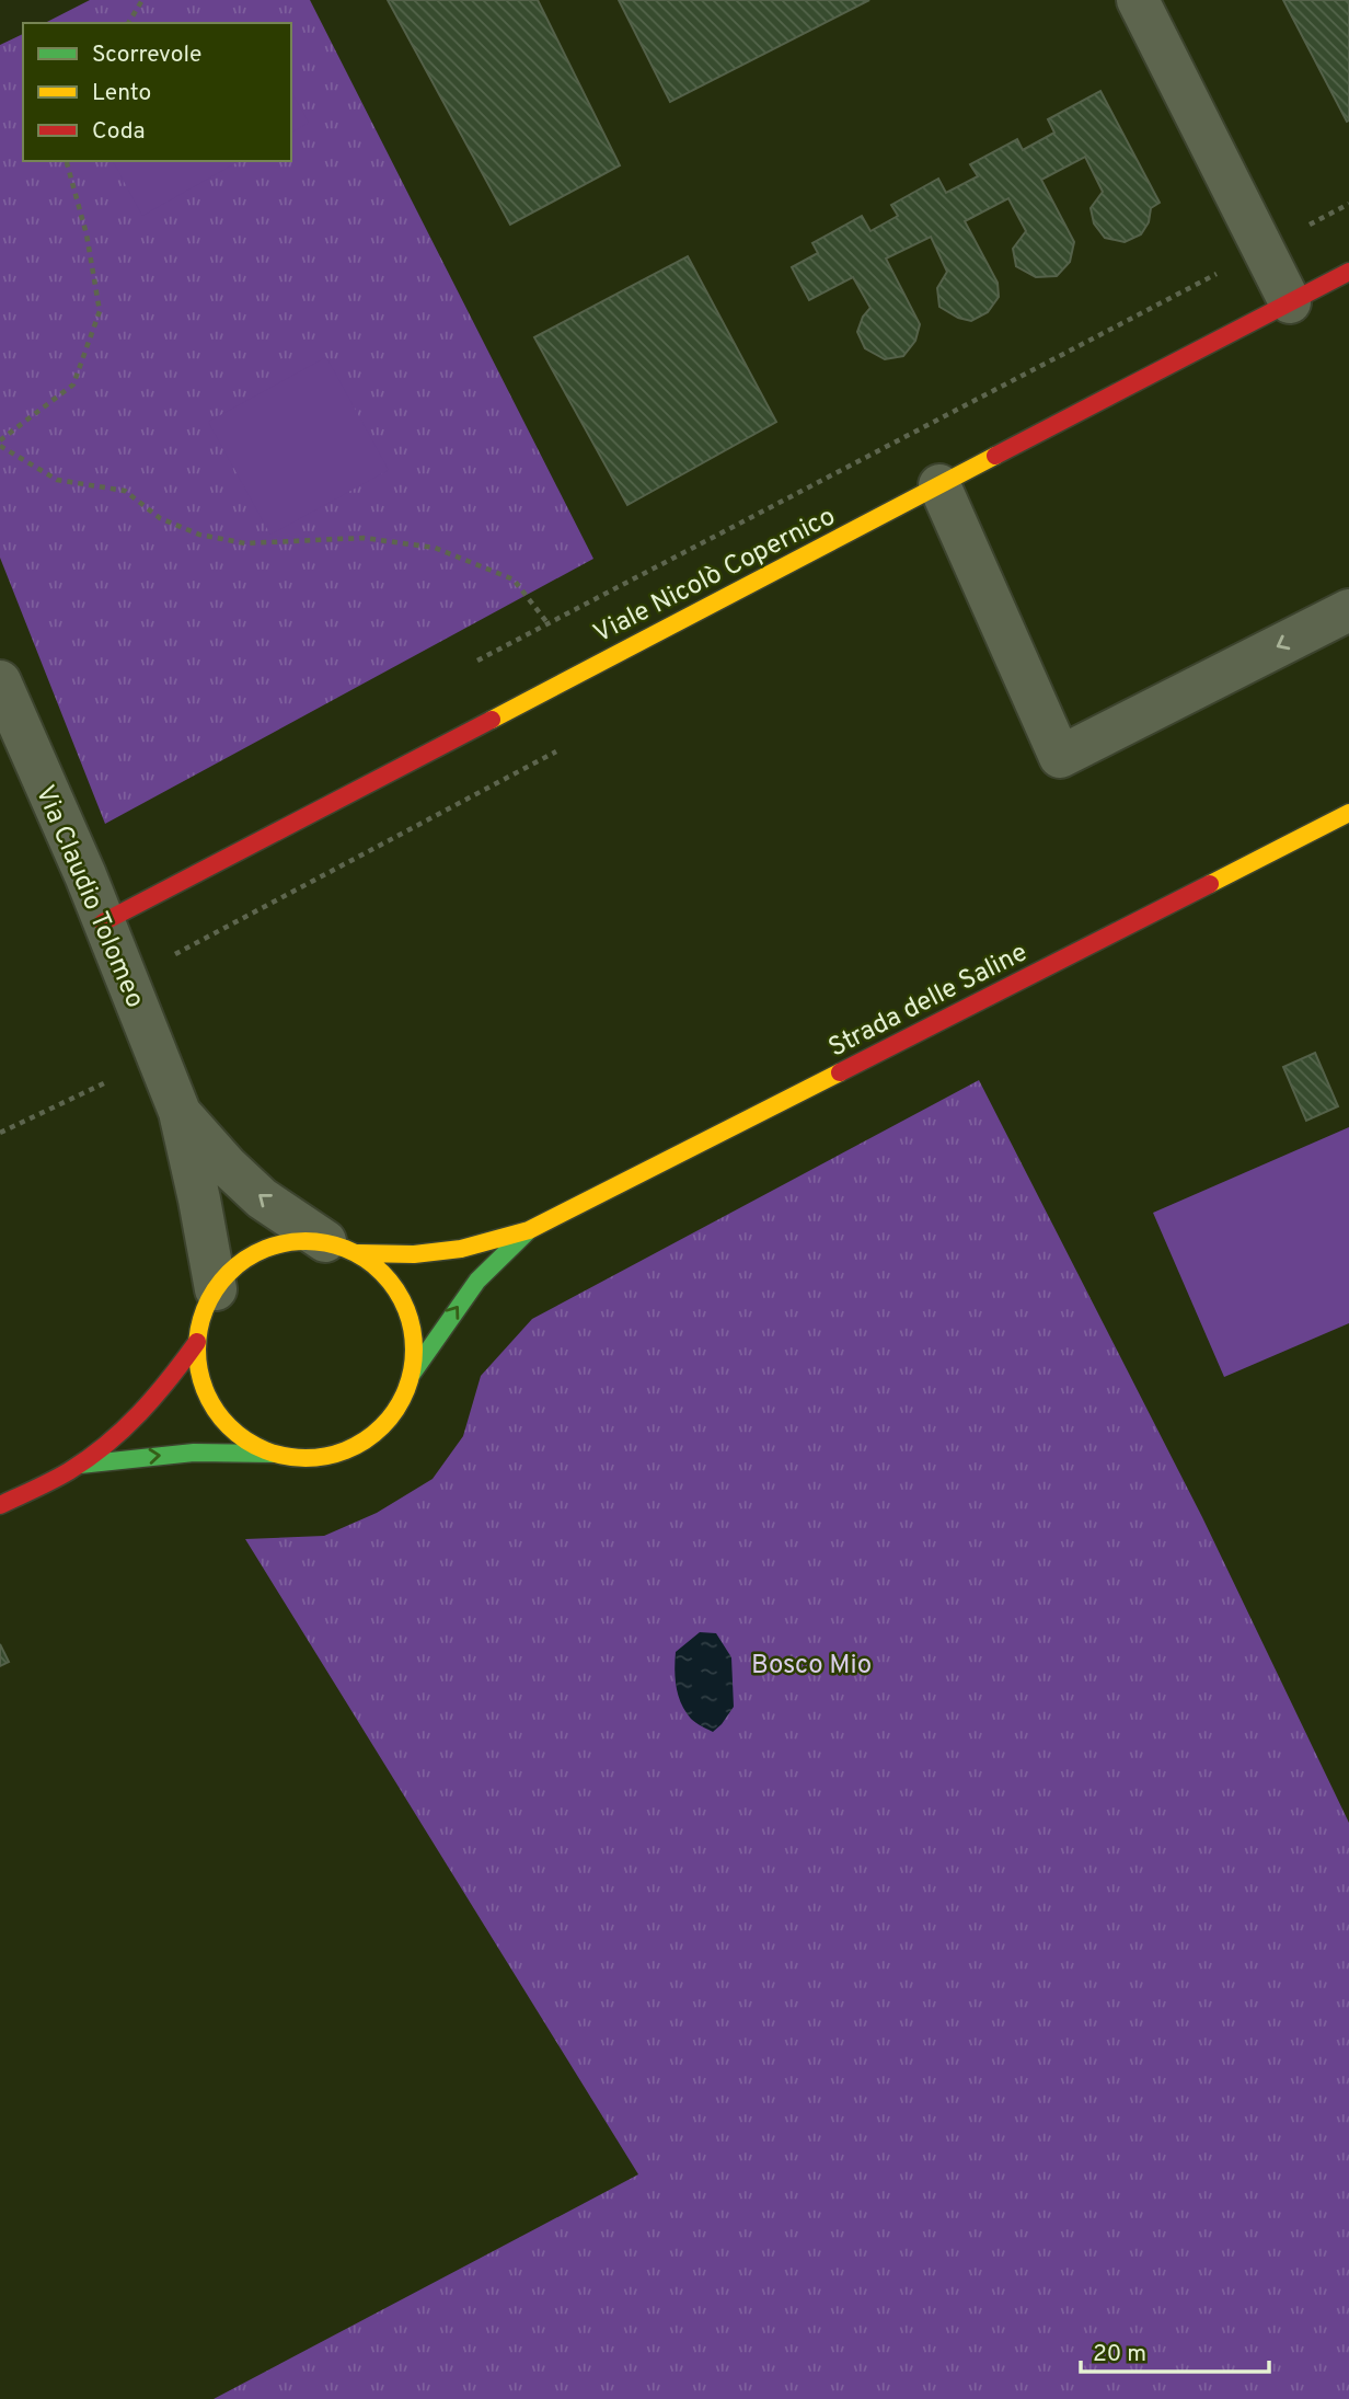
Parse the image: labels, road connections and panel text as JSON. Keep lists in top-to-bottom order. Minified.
{"streets":{"street":["Viale Nicolò Copernico","Via Claudio Tolomeo","Strada delle Saline"]},"crossings":[["Viale Nicolò Copernico","Via Claudio Tolomeo"],["Via Claudio Tolomeo","Strada delle Saline"]],"parks":["Bosco Mio"],"legend":["Scorrevole","Lento","Coda"],"scale_bar":"20 m"}
